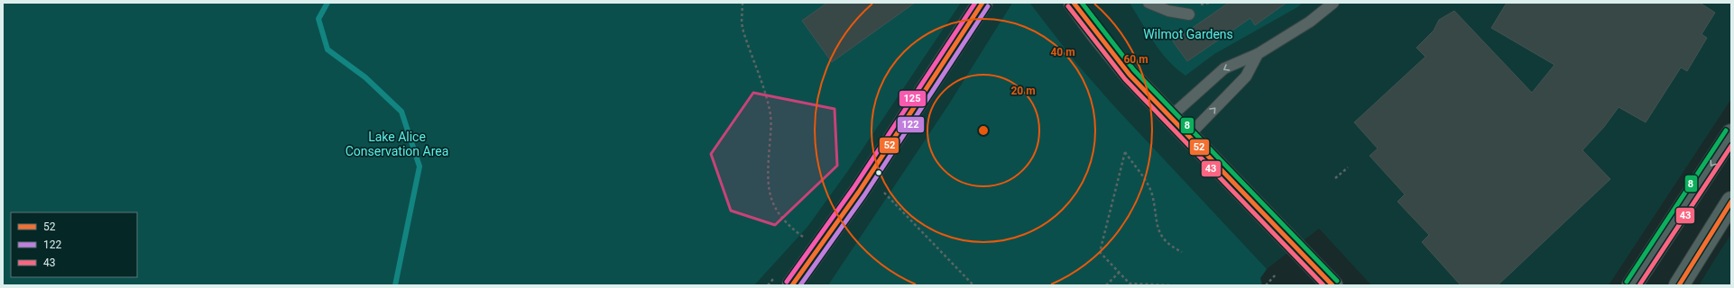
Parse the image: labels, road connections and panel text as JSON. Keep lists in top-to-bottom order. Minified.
{"parks":["Wilmot Gardens","Lake Alice Conservation Area"],"lines":["transit line 52","transit line 8","transit line 125","transit line 122","transit line 43"],"legend":["52","122","43"],"rings":["40 m","60 m","20 m"]}
